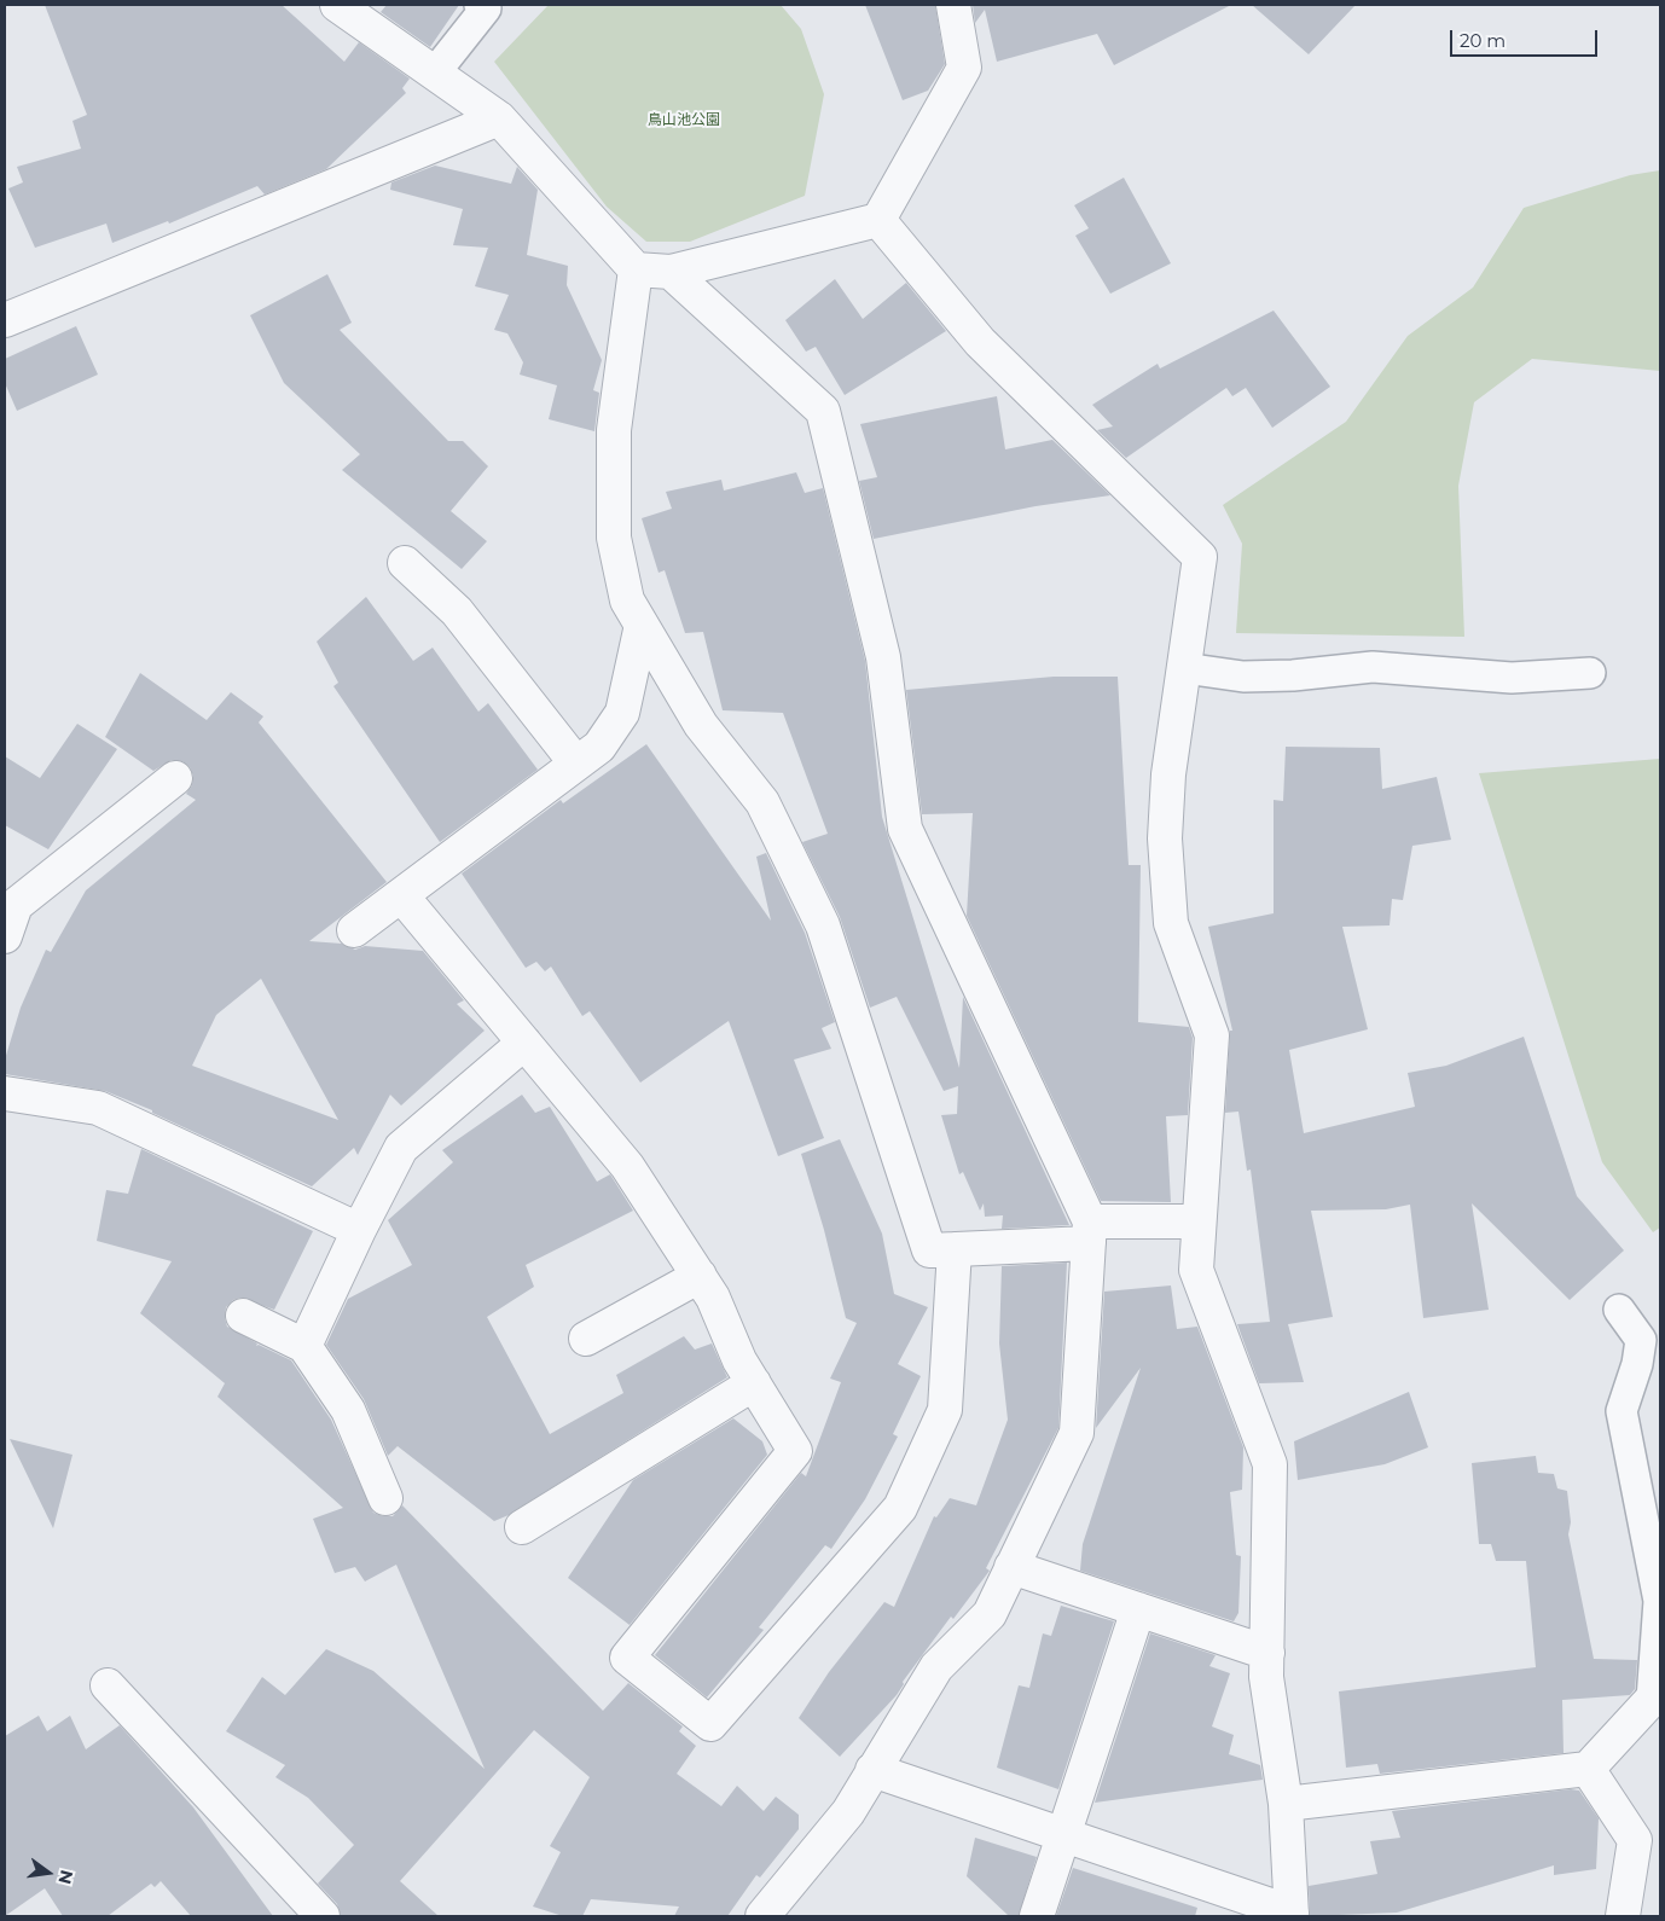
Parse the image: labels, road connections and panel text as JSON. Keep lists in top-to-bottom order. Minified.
{"parks":["鳥山池公園"],"scale_bar":"20 m","north":"right"}
